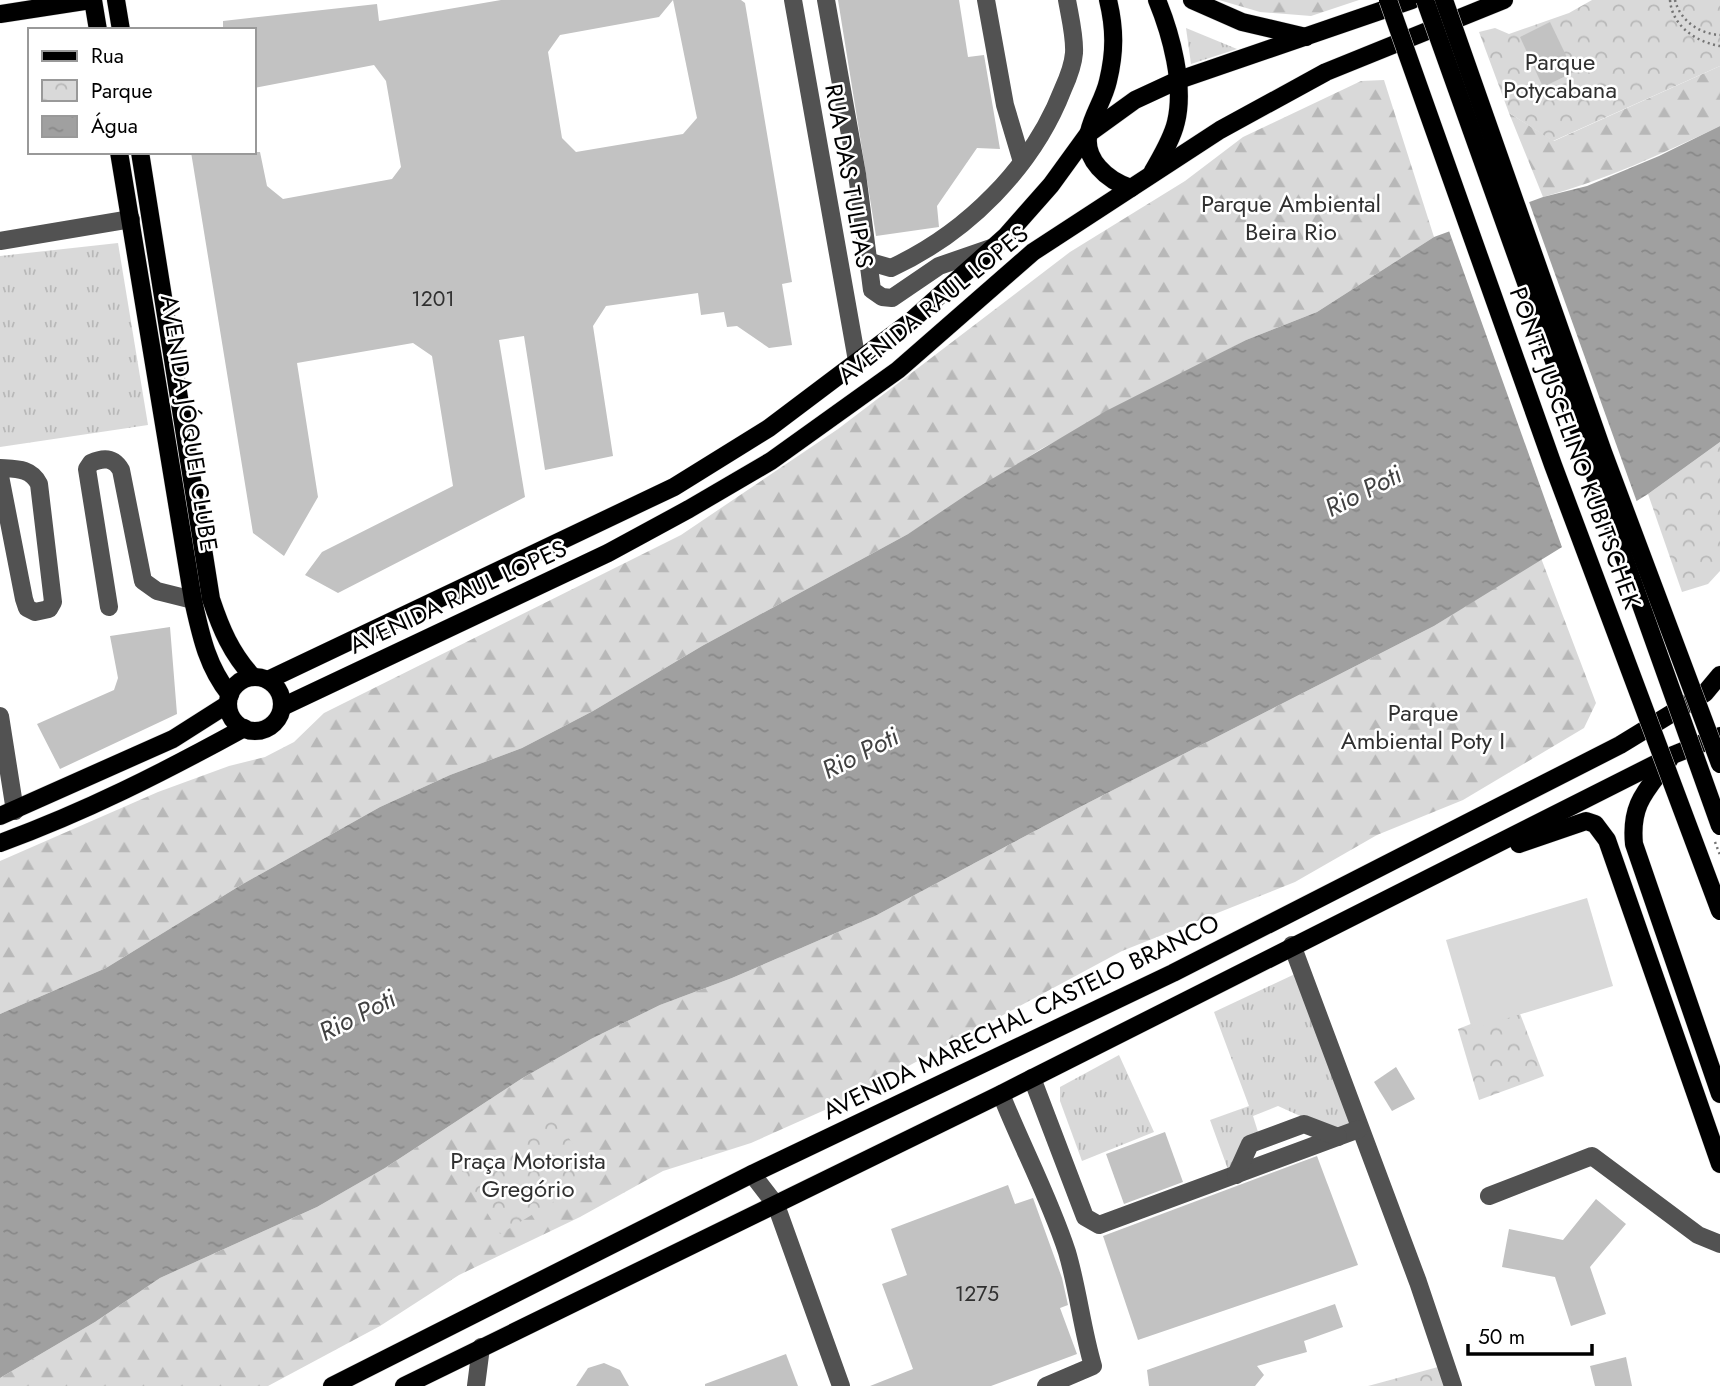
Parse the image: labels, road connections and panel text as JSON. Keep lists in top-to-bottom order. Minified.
{"streets":{"main road":["AVENIDA RAUL LOPES","AVENIDA JÓQUEI CLUBE","PONTE JUSCELINO KUBITSCHEK","AVENIDA MARECHAL CASTELO BRANCO"],"street":["RUA DAS TULIPAS"]},"crossings":[["RUA DAS TULIPAS","AVENIDA RAUL LOPES"],["AVENIDA RAUL LOPES","AVENIDA JÓQUEI CLUBE"]],"water":["Rio Poti"],"parks":["Parque Potycabana","Parque Ambiental Beira Rio","Parque Ambiental Poty I","Praça Motorista Gregório"],"house_numbers":["1201","1275"],"legend":["Rua","Parque","Água"],"scale_bar":"50 m"}
